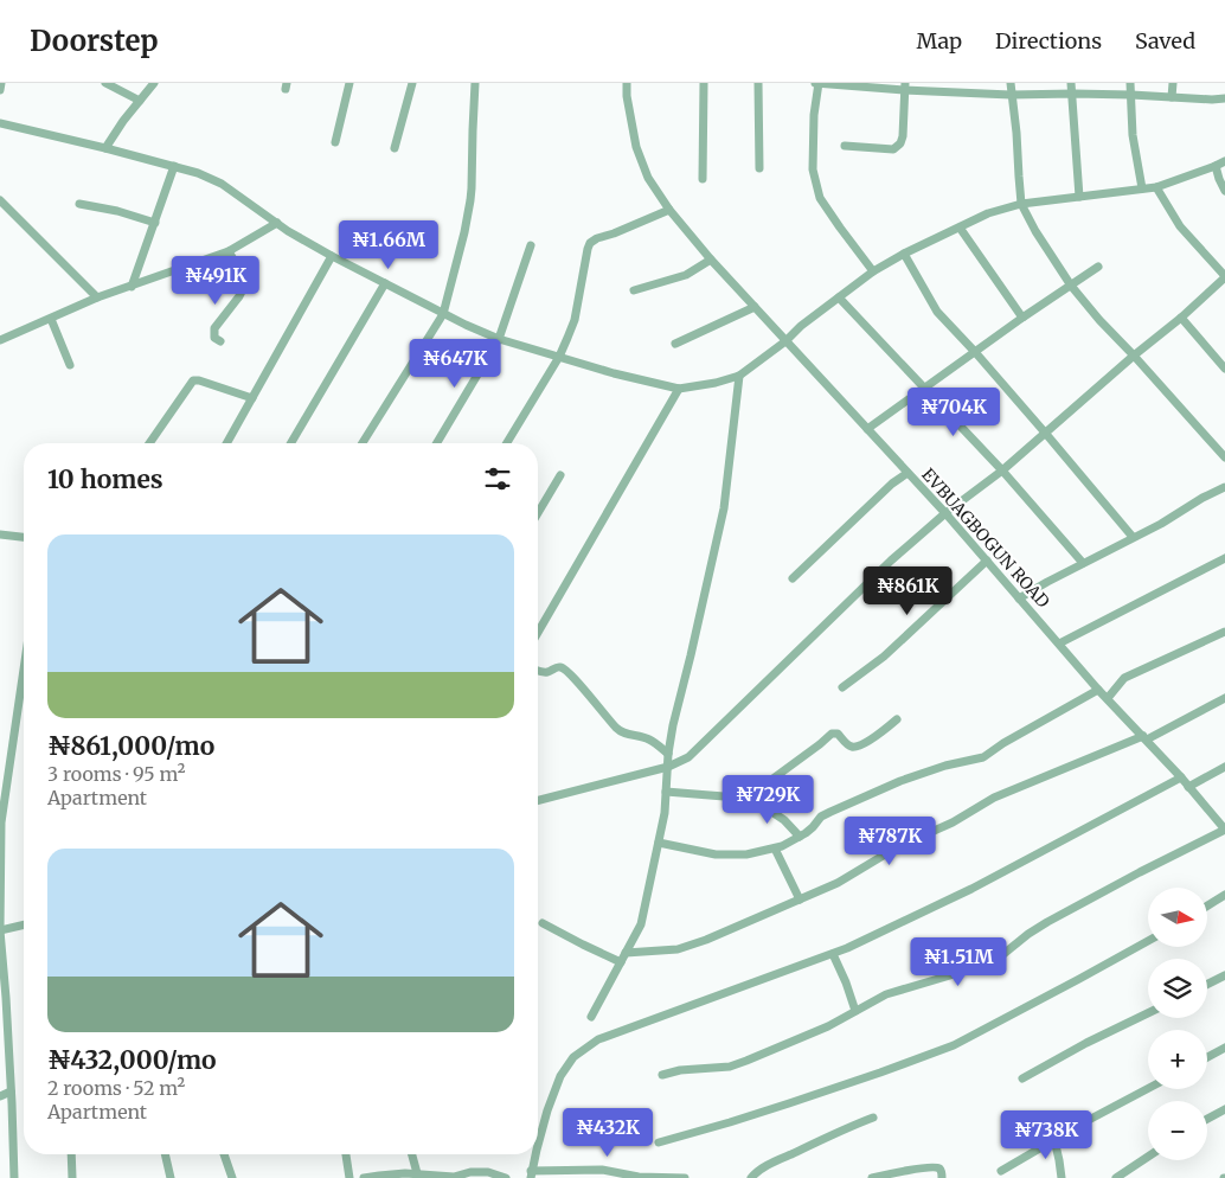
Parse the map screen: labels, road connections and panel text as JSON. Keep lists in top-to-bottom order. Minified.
{"streets":{"street":["EVBUAGBOGUN ROAD"]},"north":"right","page":{"header":"Doorstep","nav":["Map","Directions","Saved"],"price":["₦1.66M","₦491K","₦647K","₦704K","₦861K","₦729K","₦787K","₦1.51M","₦432K","₦738K"],"heading":"10 homes","list":[{"name":"₦861,000/mo","note":"3 rooms · 95 m² · Apartment"},{"name":"₦432,000/mo","note":"2 rooms · 52 m² · Apartment"}],"map_buttons":["+","−"]}}
